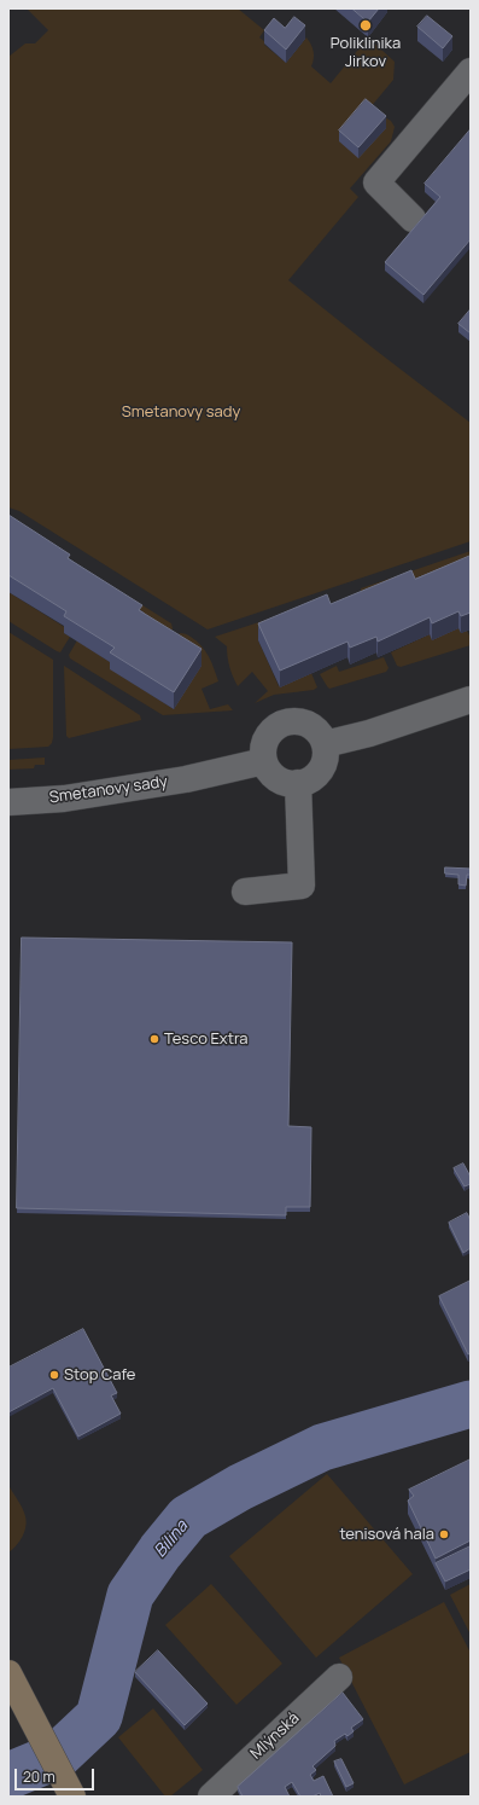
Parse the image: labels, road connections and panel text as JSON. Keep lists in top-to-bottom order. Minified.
{"streets":{"street":["Smetanovy sady","Mlýnská"]},"water":["Bílina"],"parks":["Smetanovy sady"],"places":["Poliklinika Jirkov","Tesco Extra","Stop Cafe","tenisová hala"],"scale_bar":"20 m"}
